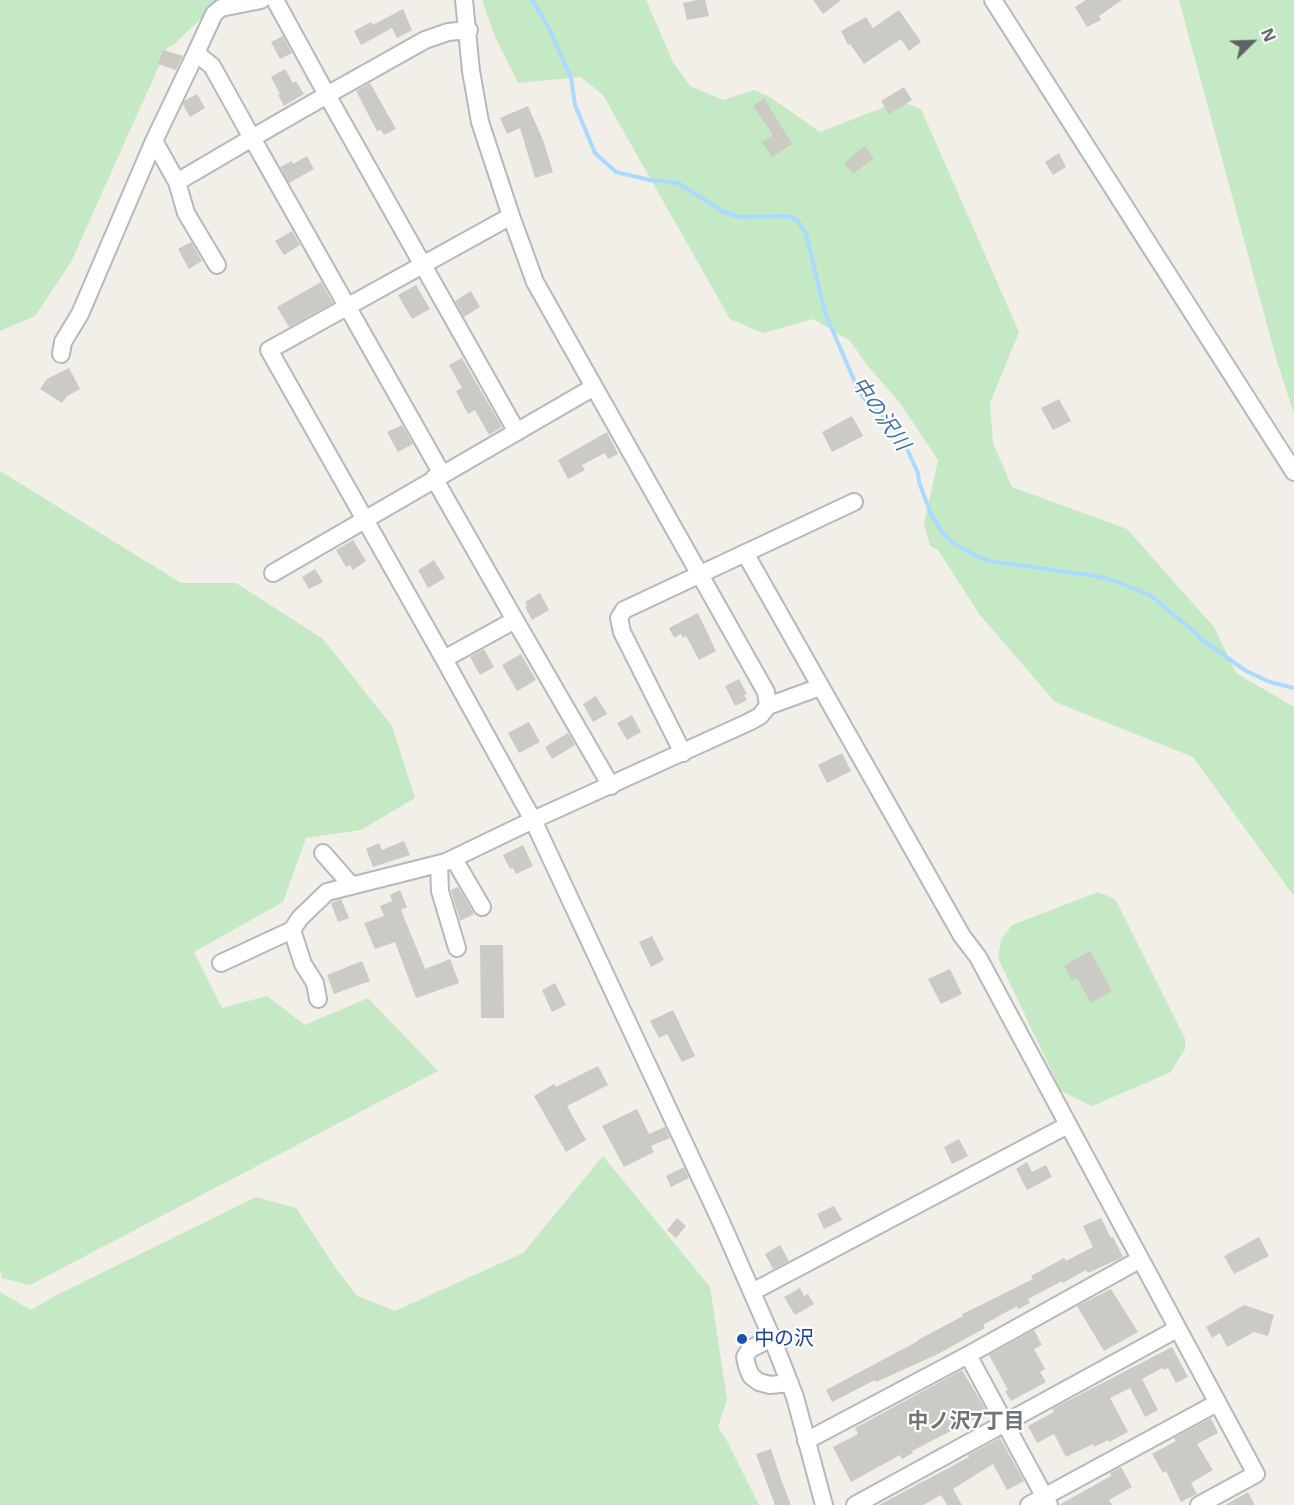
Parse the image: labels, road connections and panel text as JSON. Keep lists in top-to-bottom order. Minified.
{"districts":["中ノ沢7丁目"],"water":["中の沢川"],"places":["中の沢"],"north":"top right"}
